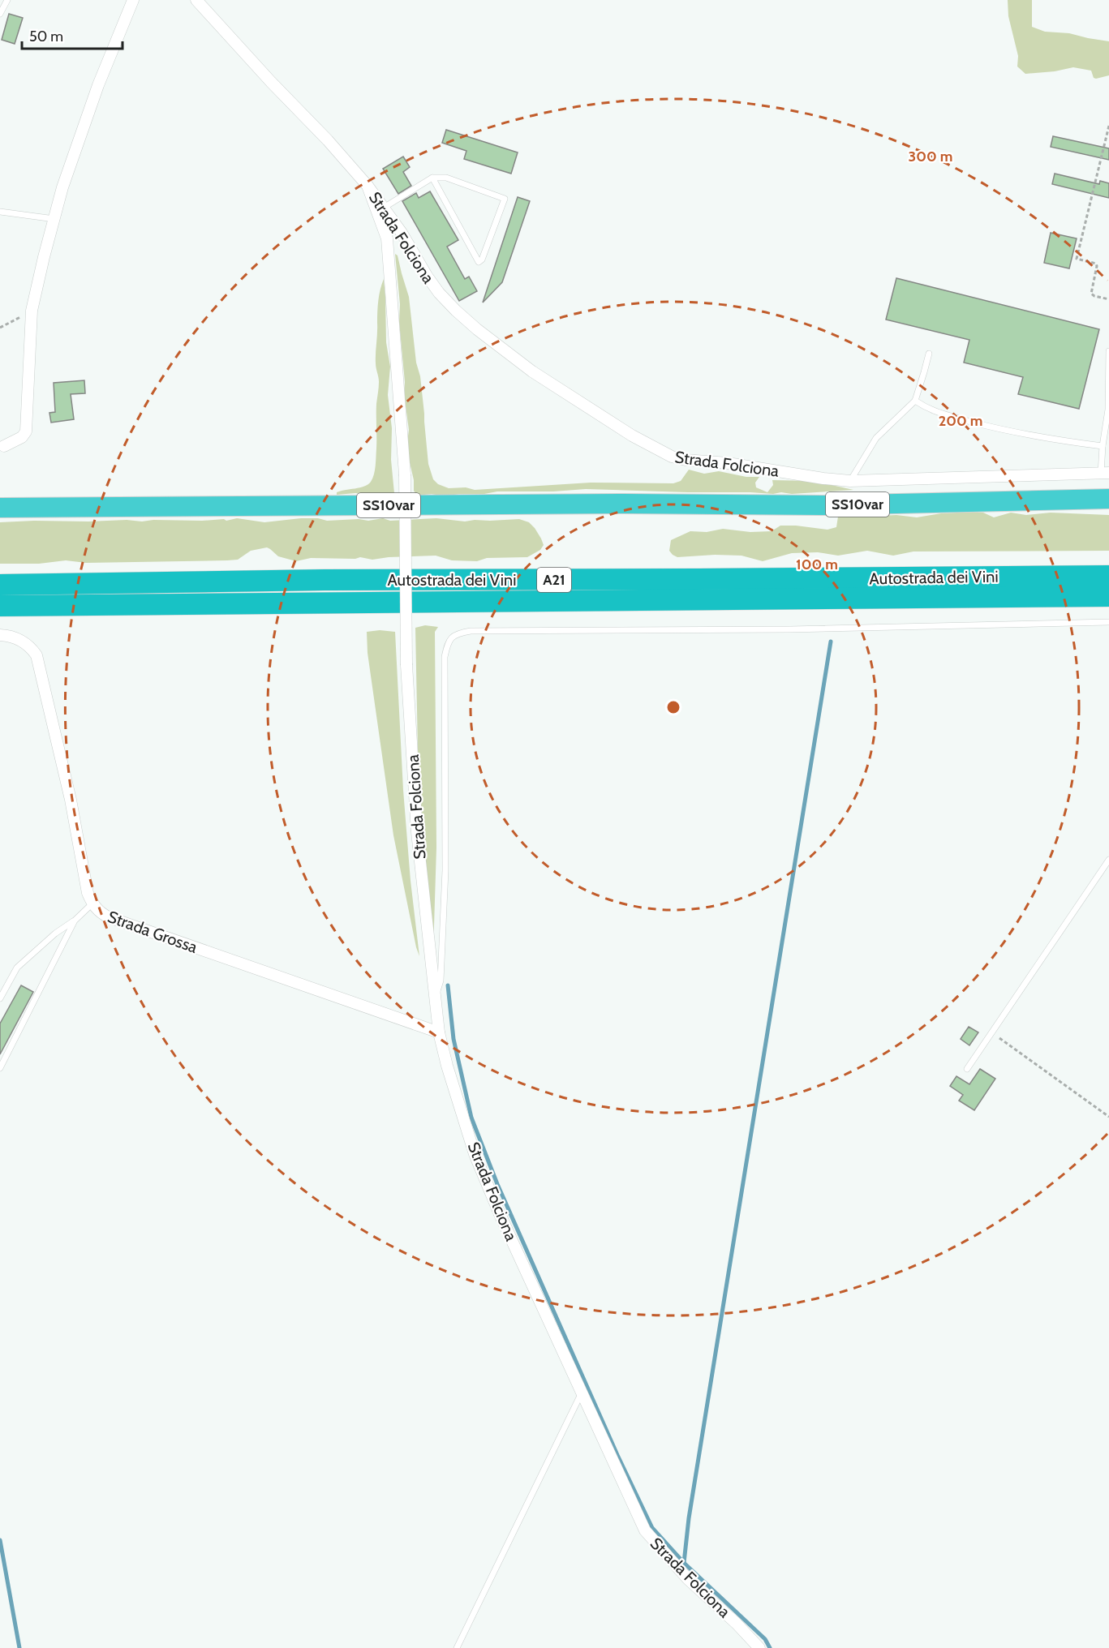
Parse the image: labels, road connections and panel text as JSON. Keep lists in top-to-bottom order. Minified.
{"streets":{"highway":["SS10var","Autostrada dei Vini","A21"],"street":["Strada Folciona","Strada Grossa"]},"crossings":[["Strada Folciona","Strada Grossa"]],"scale_bar":"50 m","rings":["300 m","200 m","100 m"]}
